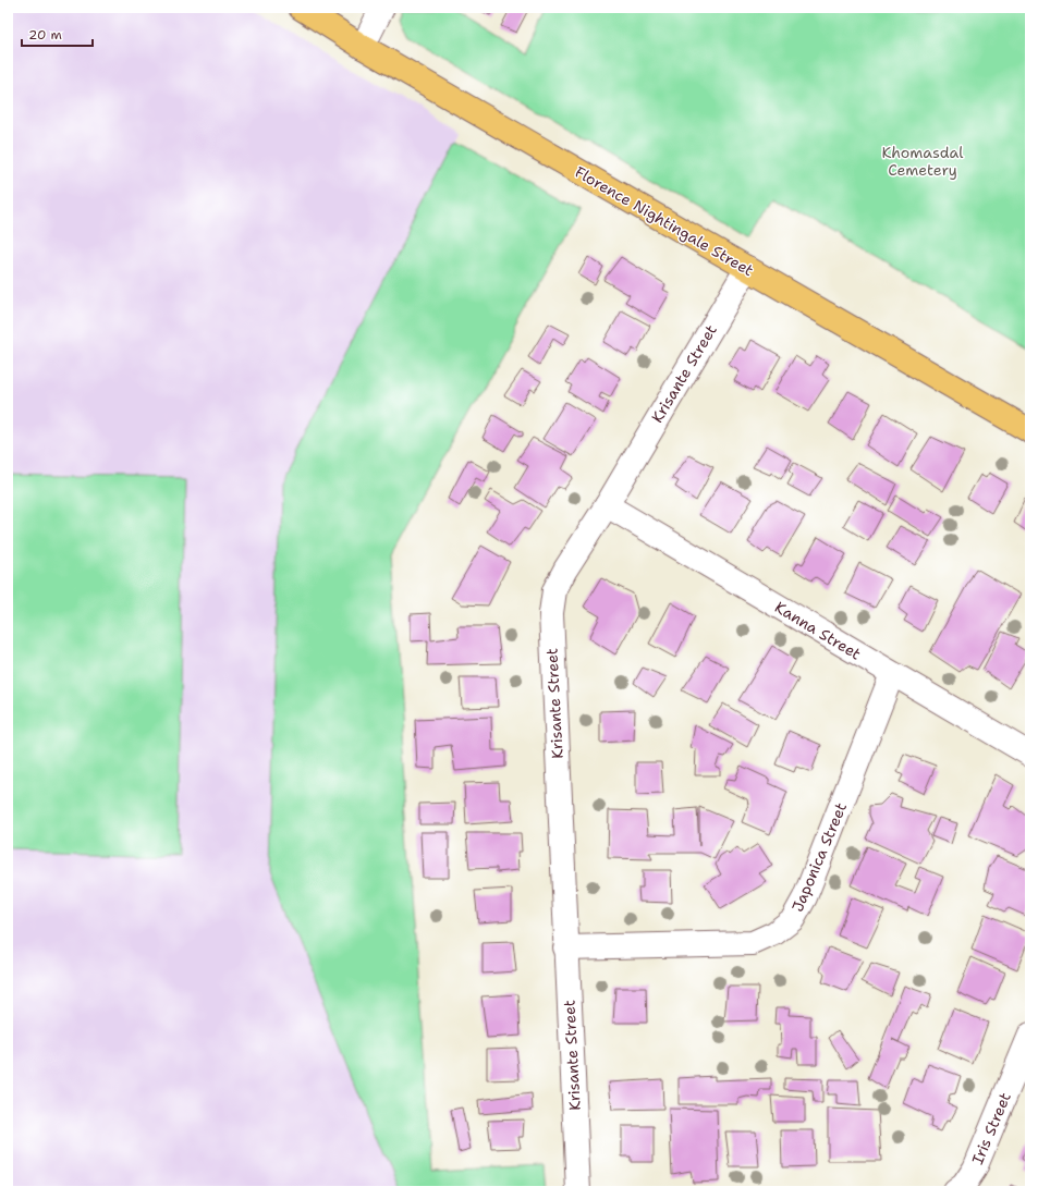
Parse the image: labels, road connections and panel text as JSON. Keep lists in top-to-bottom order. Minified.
{"streets":{"main road":["Florence Nightingale Street"],"street":["Krisante Street","Kanna Street","Japonica Street","Iris Street"]},"crossings":[["Florence Nightingale Street","Krisante Street"],["Krisante Street","Kanna Street"],["Krisante Street","Japonica Street"],["Kanna Street","Japonica Street"]],"parks":["Khomasdal Cemetery"],"scale_bar":"20 m"}
